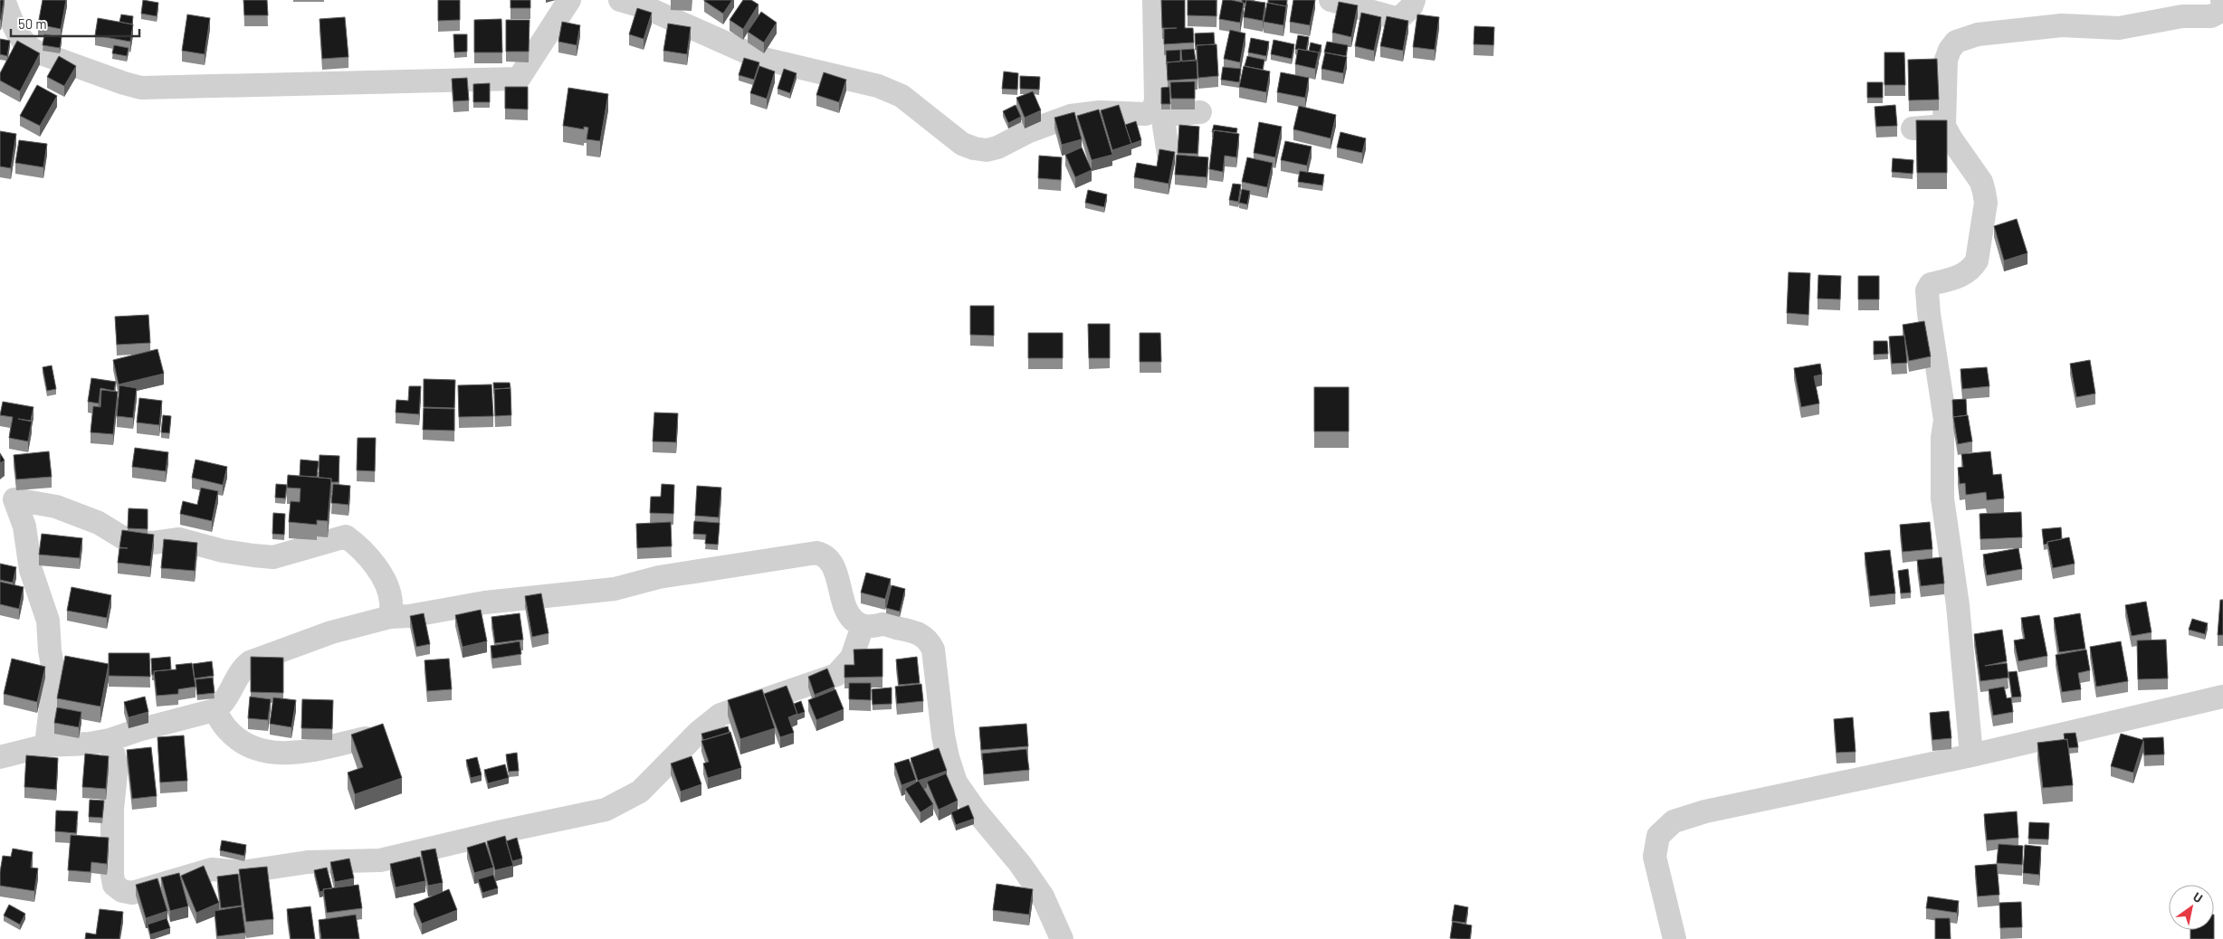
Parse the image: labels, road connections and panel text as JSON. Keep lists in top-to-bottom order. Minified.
{"scale_bar":"50 m","north":"top right"}
